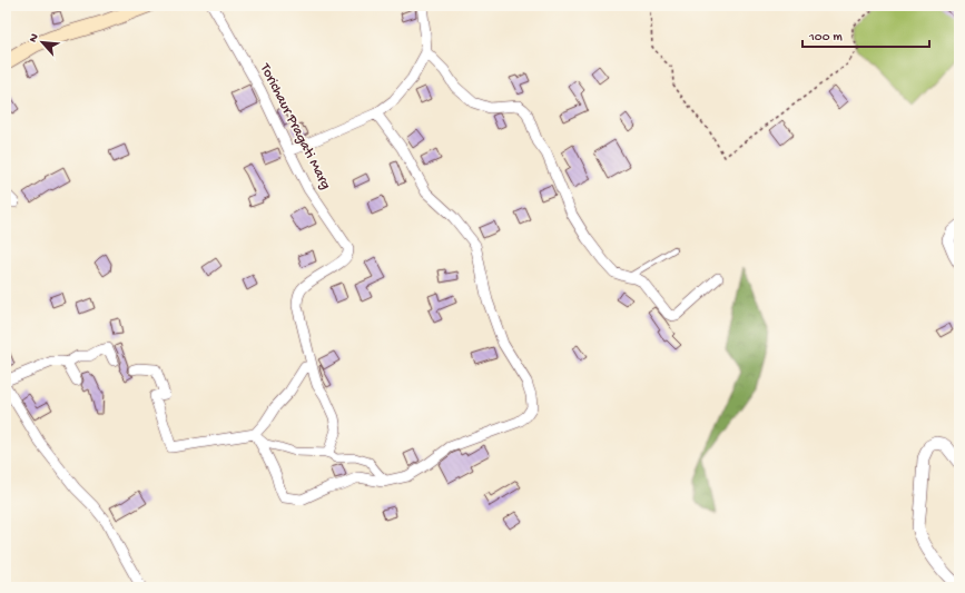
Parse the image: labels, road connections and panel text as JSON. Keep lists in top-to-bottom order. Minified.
{"streets":{"street":["Torichaur Pragati Marg"]},"scale_bar":"100 m","north":"top left"}
